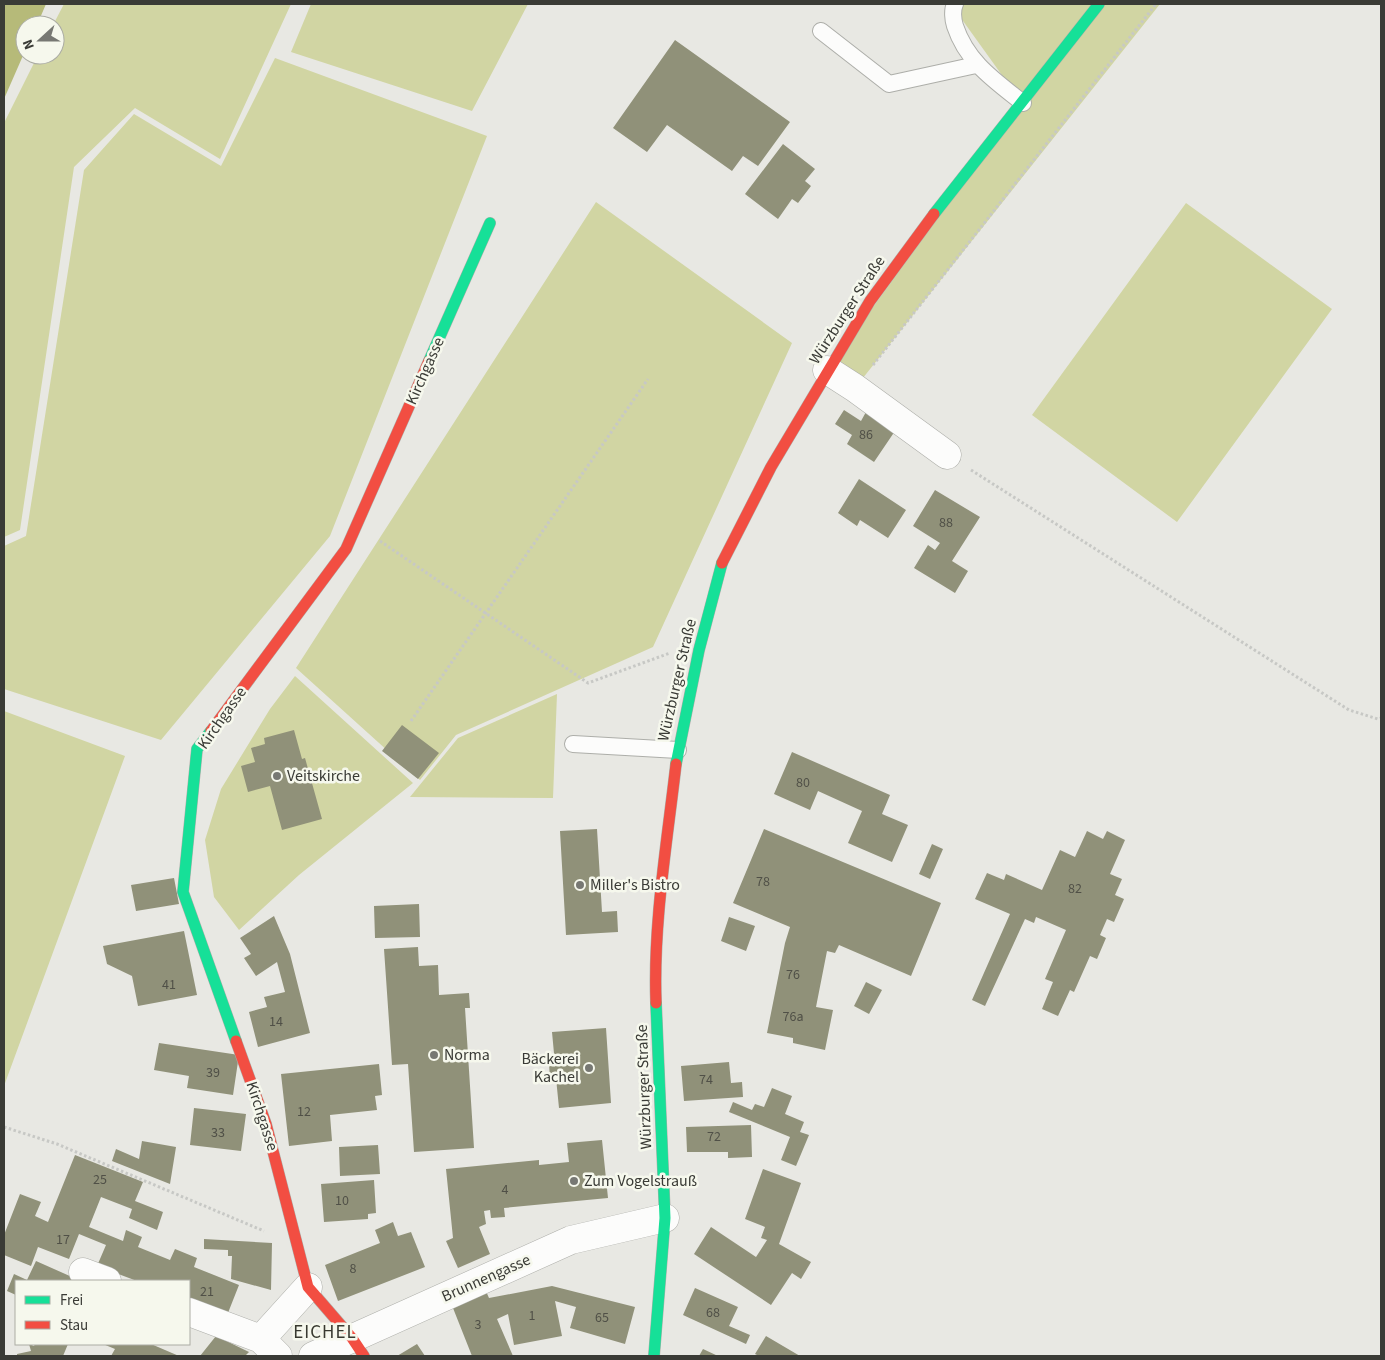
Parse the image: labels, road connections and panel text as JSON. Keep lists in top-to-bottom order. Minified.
{"streets":{"main road":["Würzburger Straße","Kirchgasse"],"street":["Brunnengasse"]},"crossings":[["Würzburger Straße","Brunnengasse"],["Kirchgasse","Brunnengasse"]],"districts":["EICHEL"],"places":["Veitskirche","Miller's Bistro","Norma","Bäckerei Kachel","Zum Vogelstrauß"],"house_numbers":["86","88","80","78","82","76","41","76a","14","39","74","12","33","72","25","4","10","17","8","21","68","1","65","3"],"legend":["Frei","Stau"],"north":"left"}
